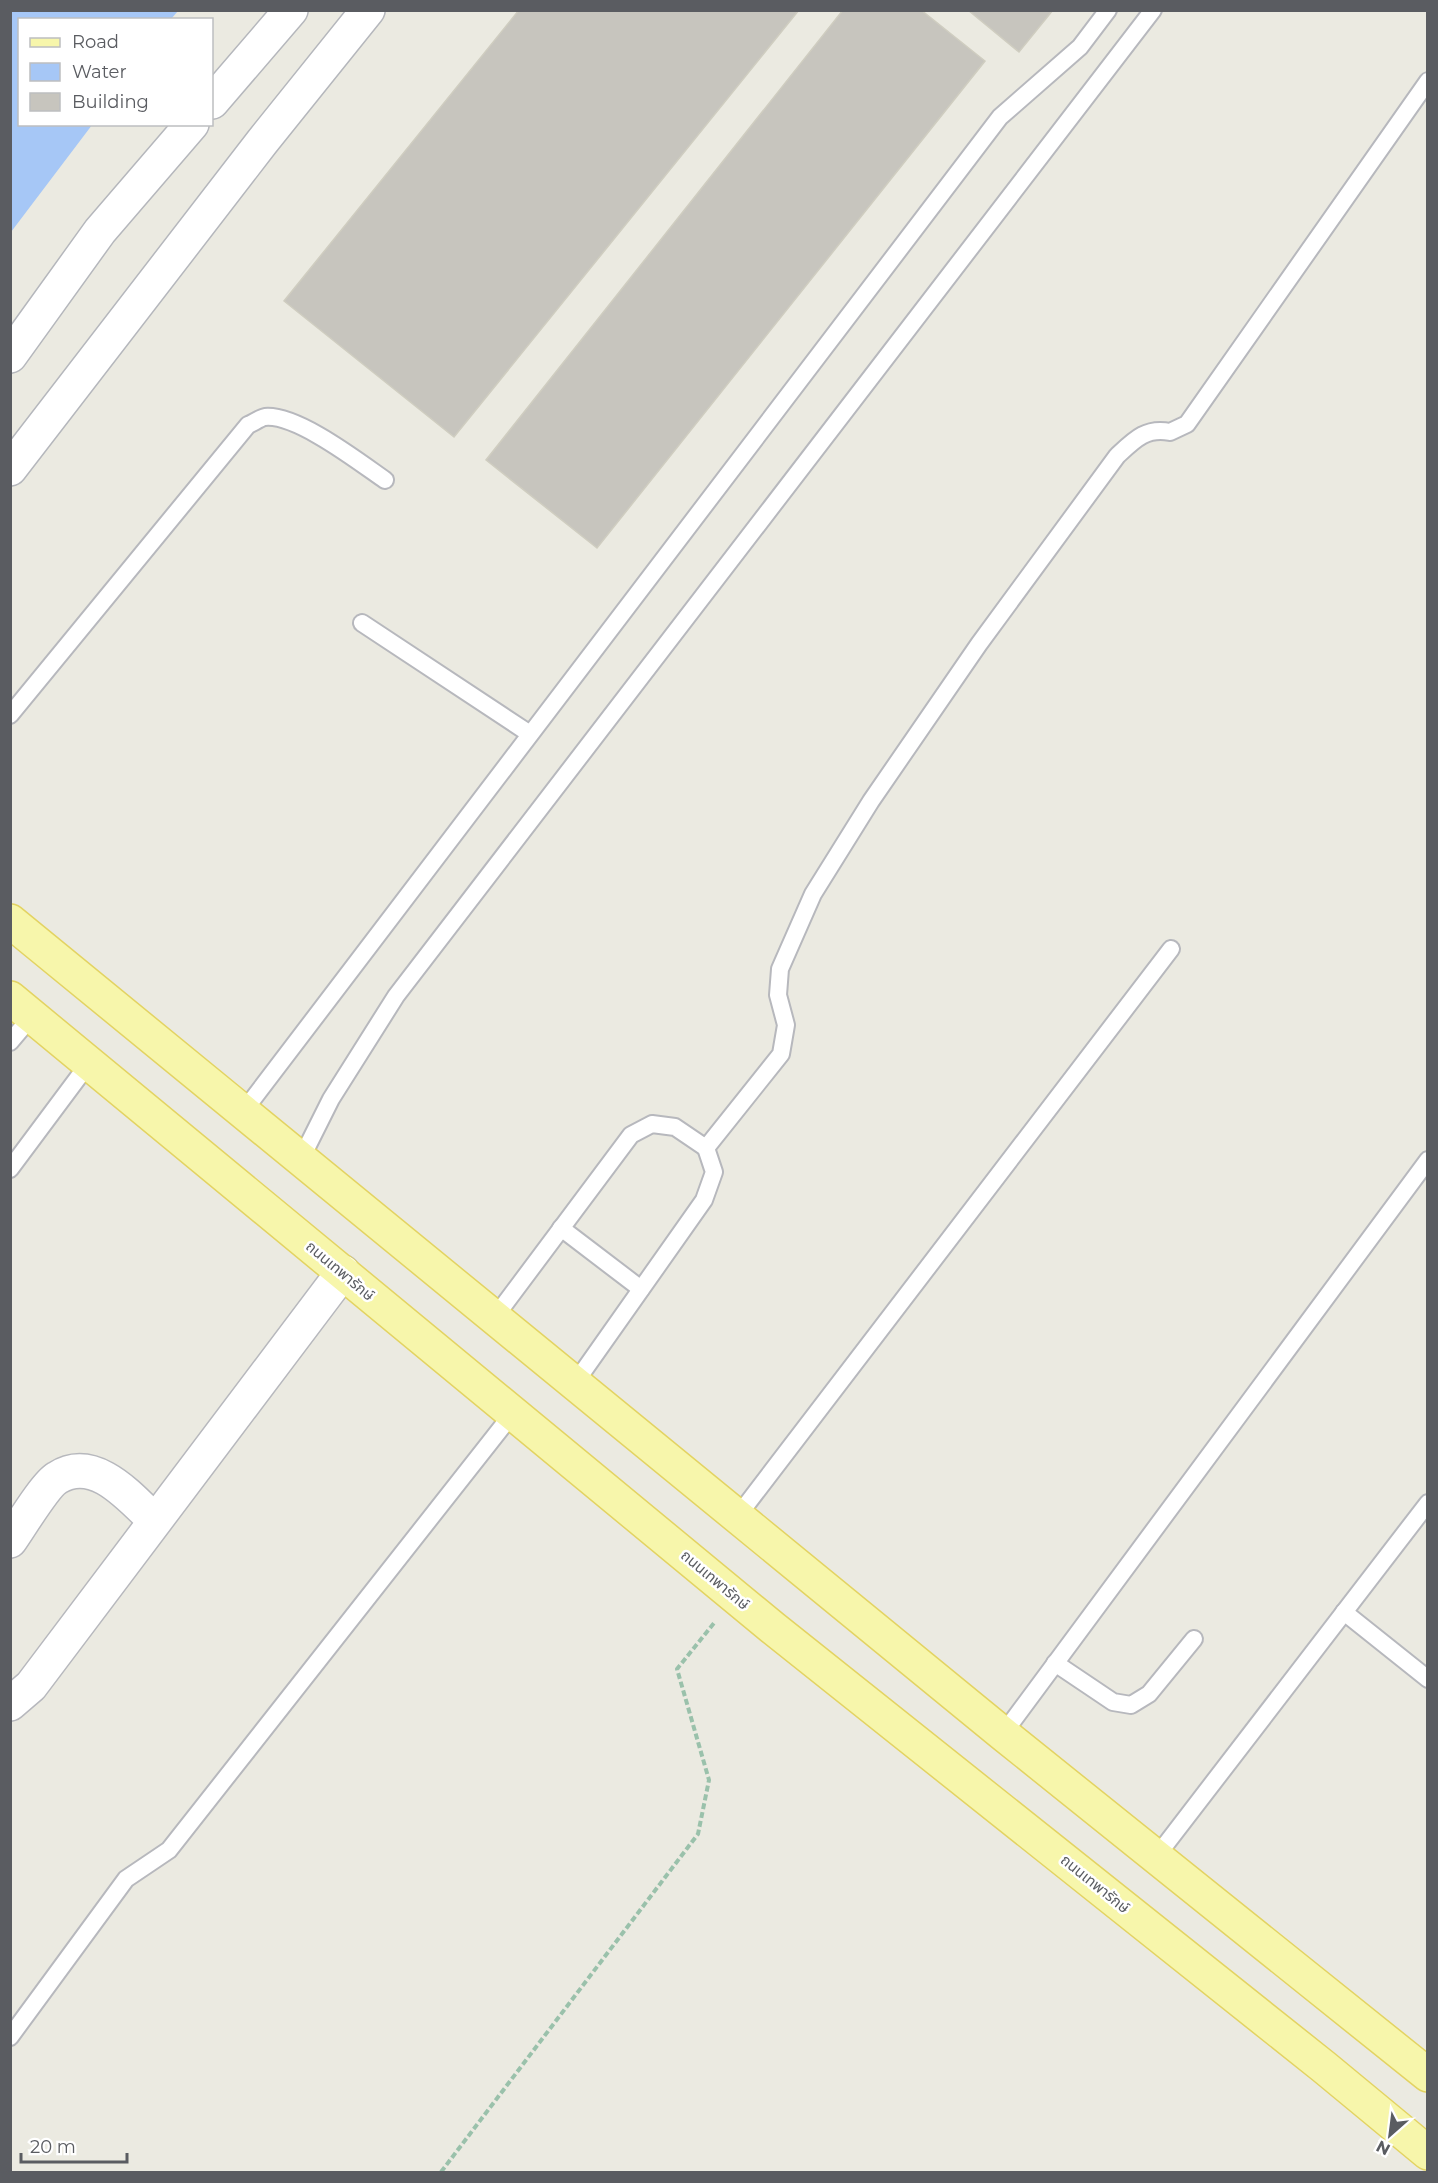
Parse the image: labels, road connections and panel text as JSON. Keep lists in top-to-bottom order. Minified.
{"streets":{"main road":["ถนนเทพารักษ์"]},"legend":["Road","Water","Building"],"scale_bar":"20 m","north":"bottom left"}
